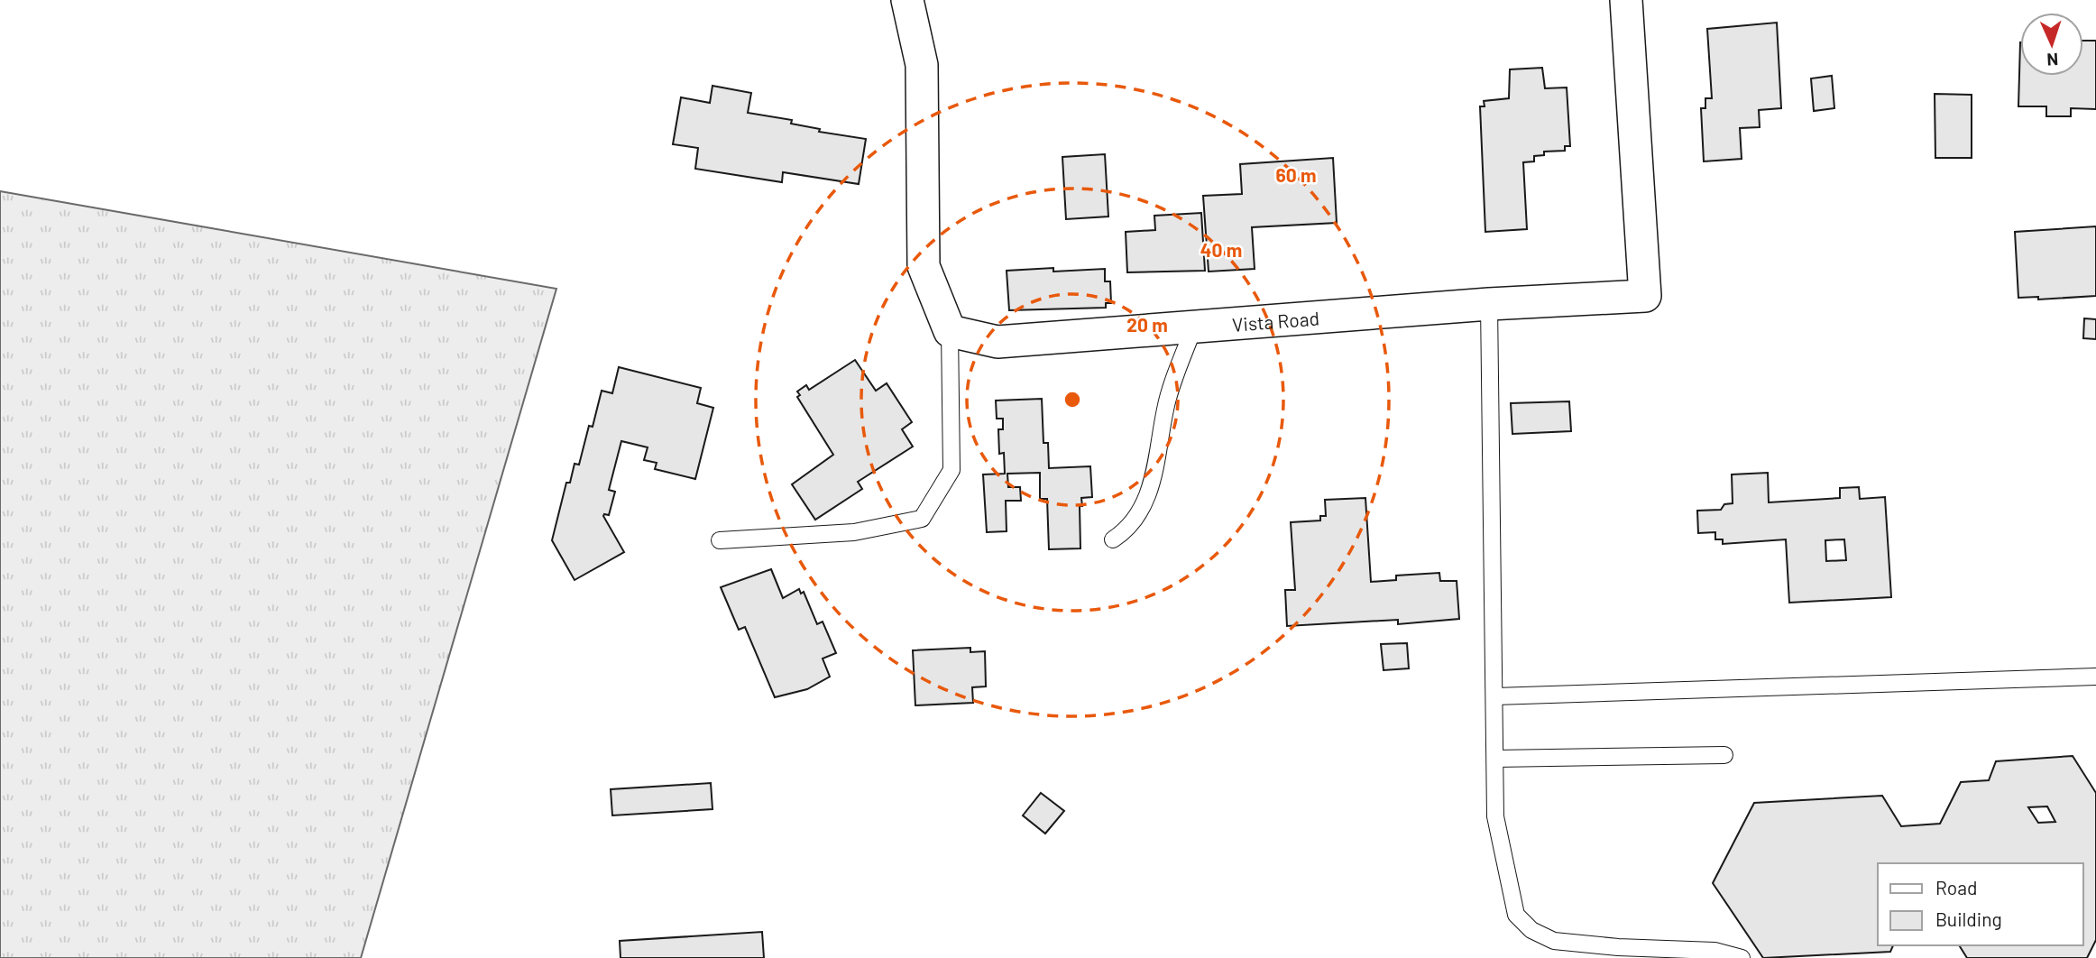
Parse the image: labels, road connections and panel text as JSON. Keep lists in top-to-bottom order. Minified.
{"streets":{"street":["Vista Road"]},"legend":["Road","Building"],"north":"bottom","rings":["60 m","40 m","20 m"]}
